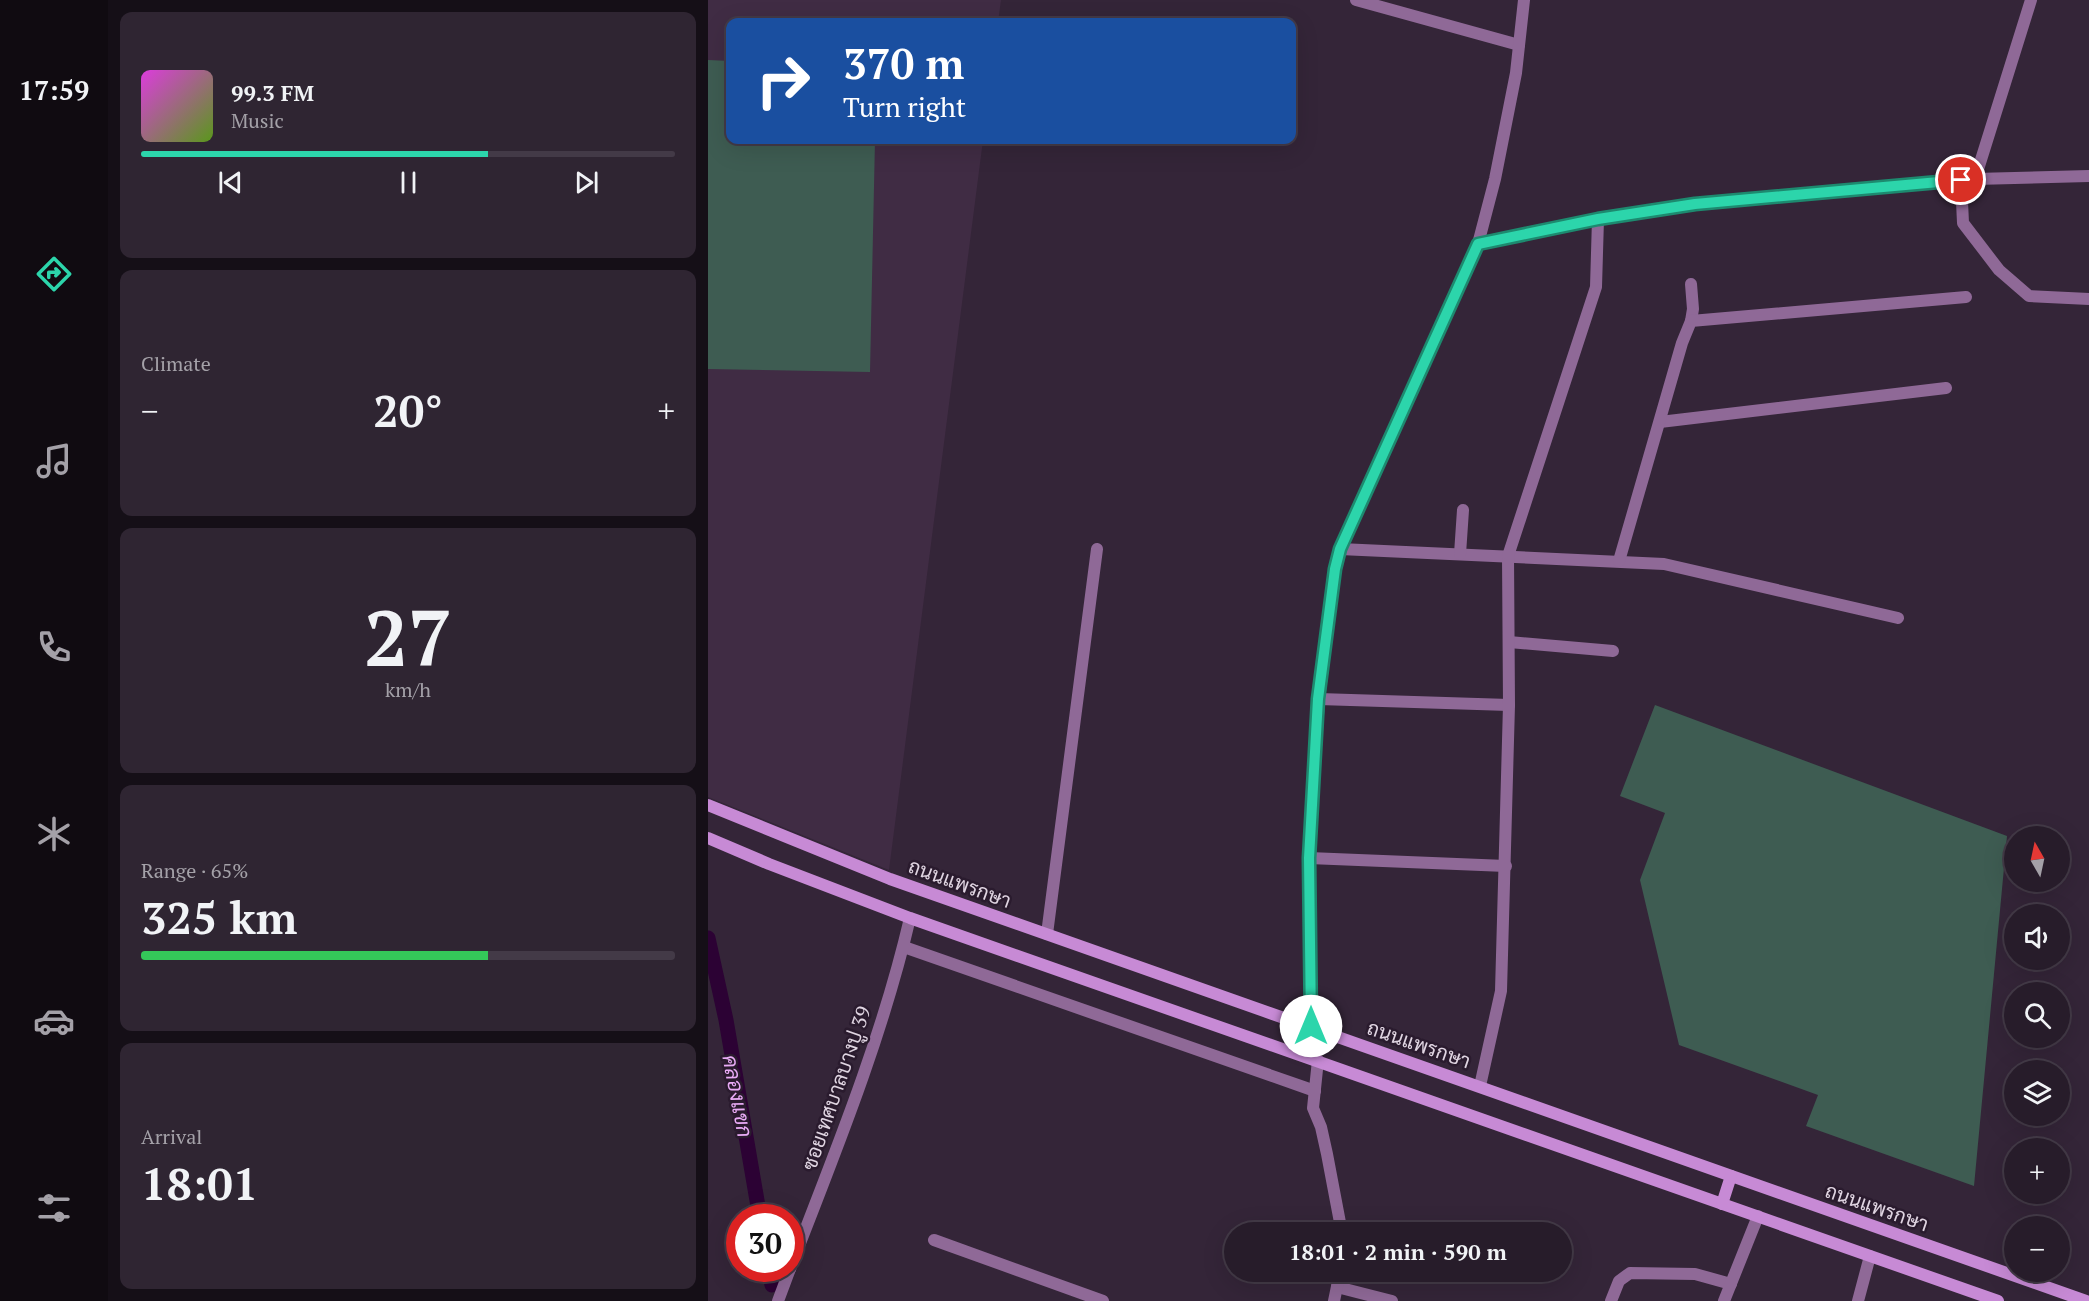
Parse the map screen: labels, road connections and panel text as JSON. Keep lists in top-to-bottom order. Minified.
{"streets":{"main road":["ถนนแพรกษา"],"street":["ซอยเทศบาลบางปู 39"]},"water":["คลองแขก"],"north":"top","page":{"tabs":"17:59","turn":["370 m","Turn right"],"song":["99.3 FM","Music"],"tile":["Climate",["27","km/h"],["Range · 65%","325 km"],["Arrival","18:01"]],"heat":["−","20°","+"],"map_buttons":["+","−"],"limit":"30","trip":"18:01 · 2 min · 590 m"}}
